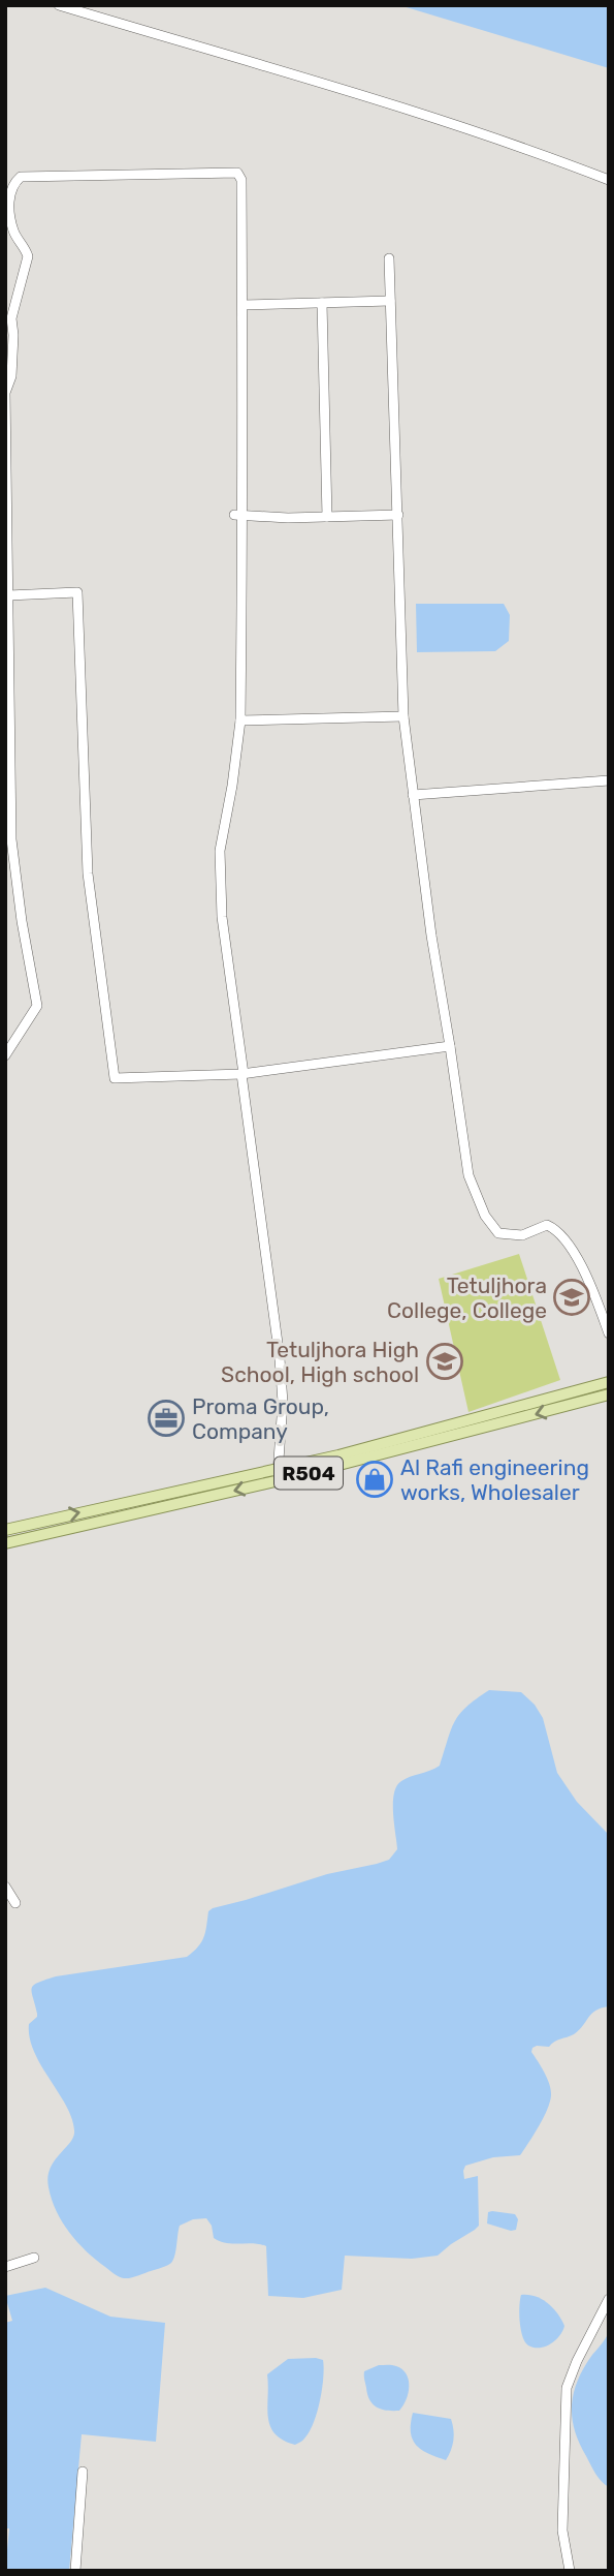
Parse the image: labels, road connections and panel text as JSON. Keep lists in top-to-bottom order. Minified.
{"streets":{"main road":["R504"]},"places":{"school or university":["Tetuljhora College, College","Tetuljhora High School, High school"],"office":["Proma Group, Company"],"shop":["Al Rafi engineering works, Wholesaler"]}}
